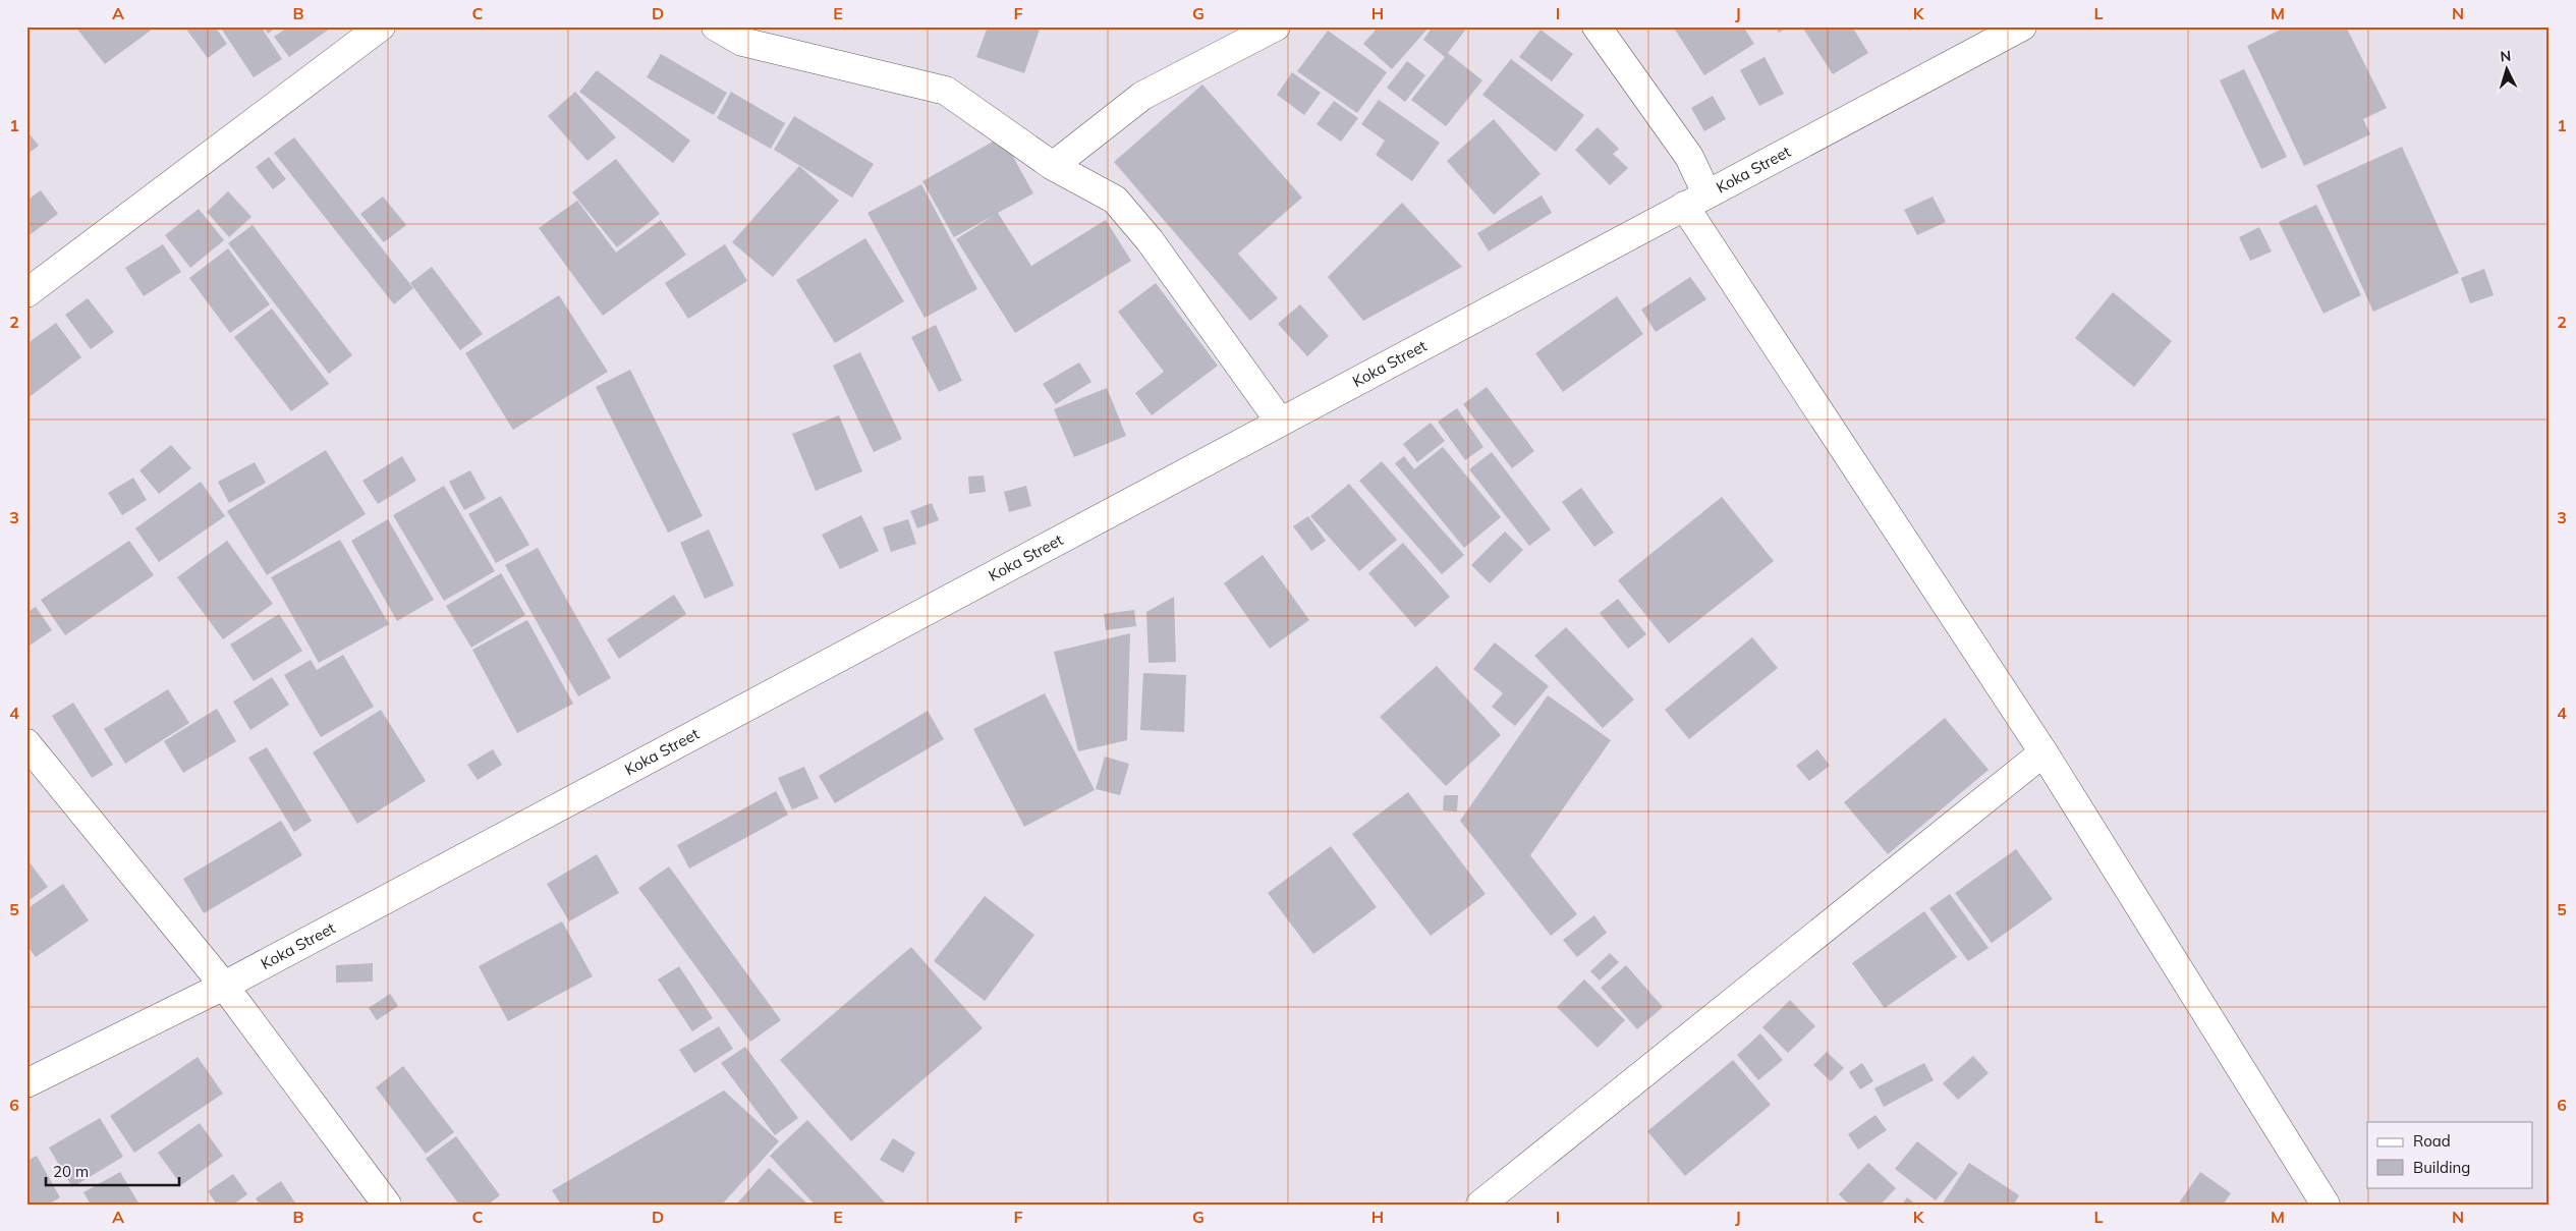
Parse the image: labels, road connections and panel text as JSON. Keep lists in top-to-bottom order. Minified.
{"streets":{"street":["Koka Street"]},"legend":["Road","Building"],"scale_bar":"20 m","north":"top","grid":{"columns":["A","B","C","D","E","F","G","H","I","J","K","L","M","N"],"rows":["1","2","3","4","5","6"]}}
